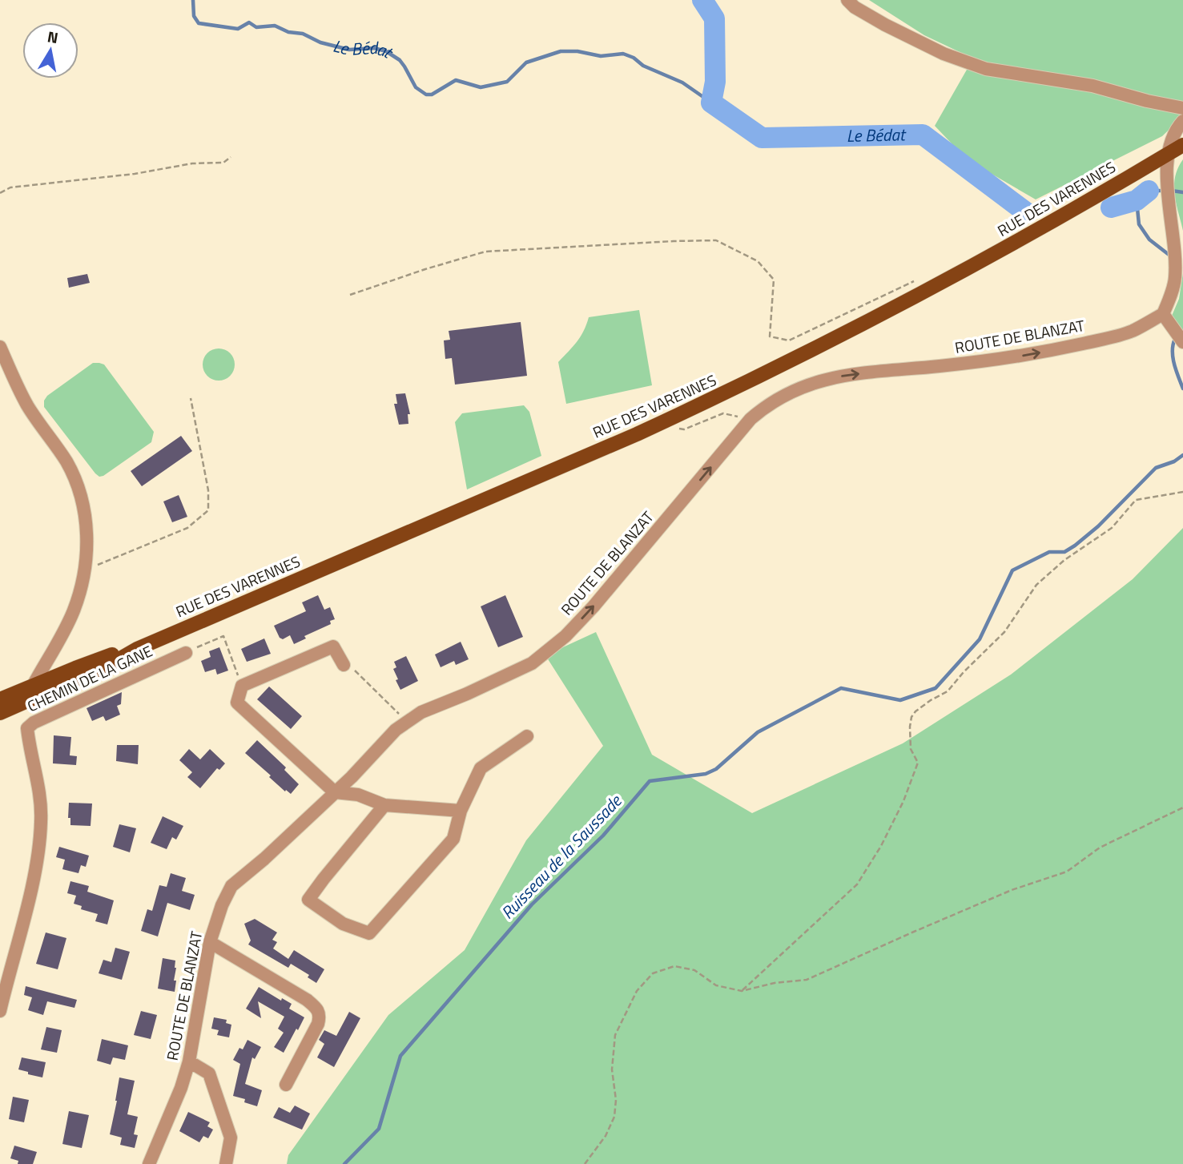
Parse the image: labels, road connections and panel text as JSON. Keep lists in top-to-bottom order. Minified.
{"streets":{"main road":["RUE DES VARENNES"],"street":["ROUTE DE BLANZAT","CHEMIN DE LA GANE"]},"crossings":[["RUE DES VARENNES","CHEMIN DE LA GANE"]],"one_way":["ROUTE DE BLANZAT"],"water":["Le Bédat","Ruisseau de la Saussade"],"north":"top"}
